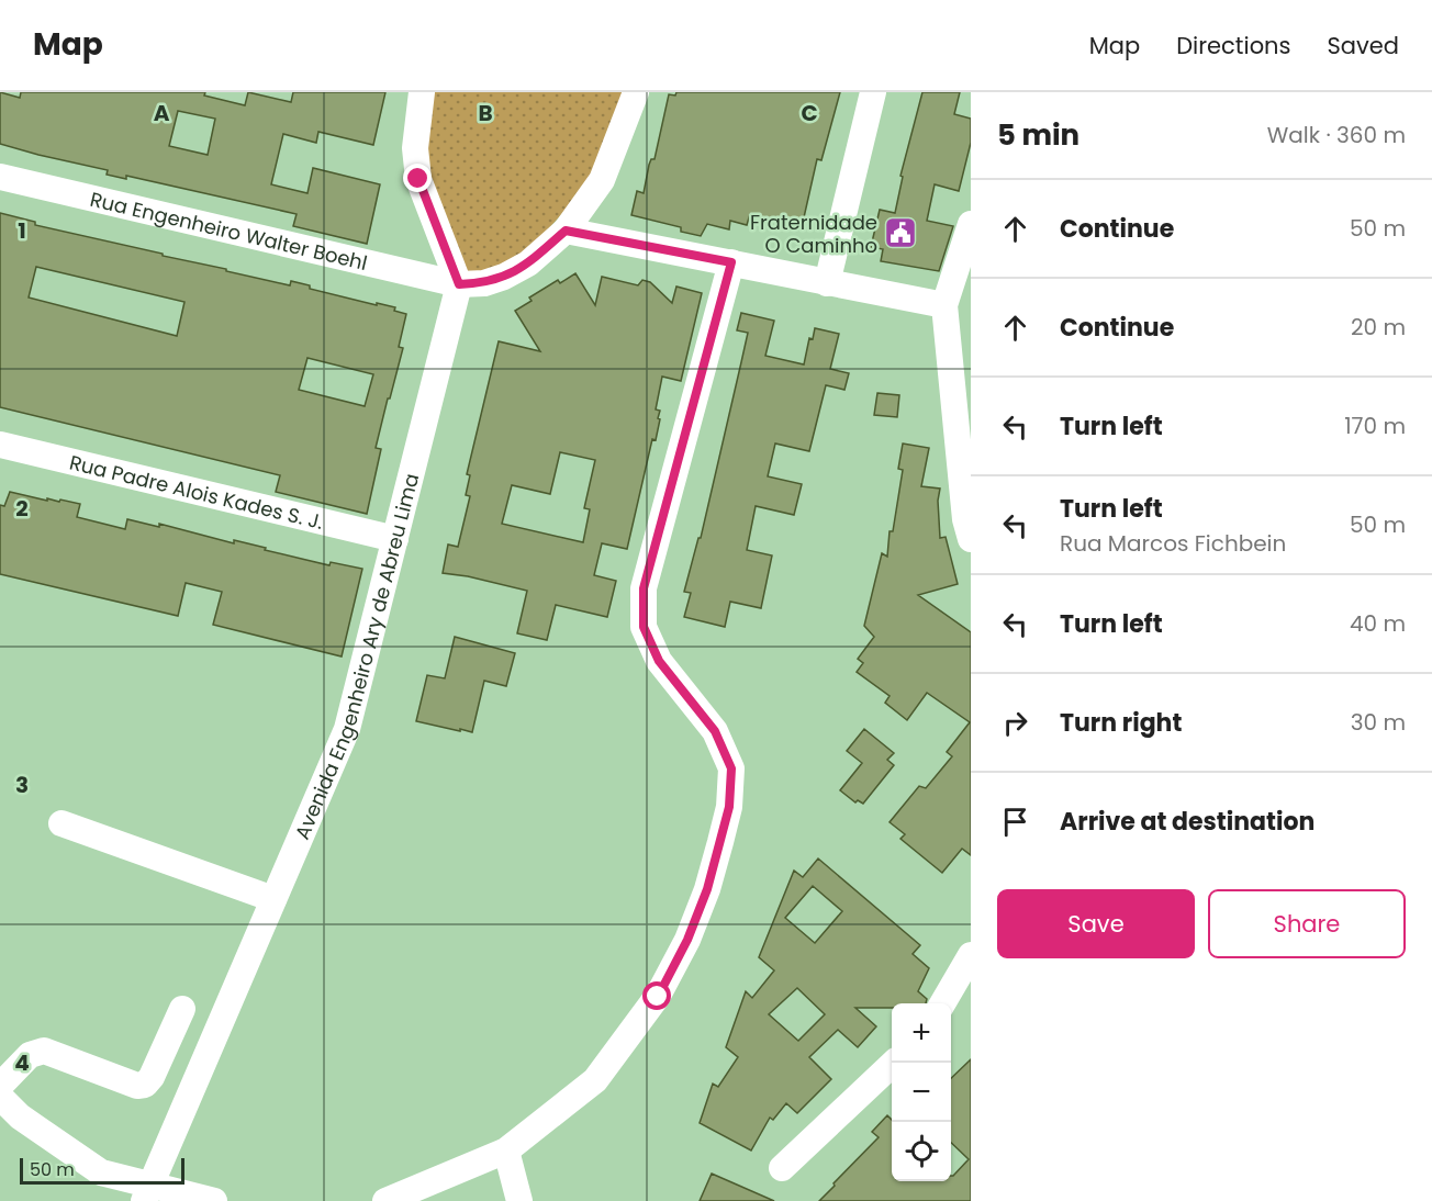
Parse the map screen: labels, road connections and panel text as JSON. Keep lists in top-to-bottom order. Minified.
{"streets":{"street":["Rua Engenheiro Walter Boehl","Rua Padre Alois Kades S. J.","Avenida Engenheiro Ary de Abreu Lima"]},"crossings":[["Rua Engenheiro Walter Boehl","Avenida Engenheiro Ary de Abreu Lima"],["Rua Padre Alois Kades S. J.","Avenida Engenheiro Ary de Abreu Lima"]],"places":{"public building":["Fraternidade O Caminho"]},"scale_bar":"50 m","page":{"header":"Map","nav":["Map","Directions","Saved"],"heading":["5 min","Walk · 360 m"],"list":[["Continue","50 m"],["Continue","20 m"],["Turn left","170 m"],["Turn left","Rua Marcos Fichbein","50 m"],["Turn left","40 m"],["Turn right","30 m"],"Arrive at destination"],"buttons":["Save","Share"],"map_buttons":["+","−"],"scale":"50 m"},"grid":{"columns":["A","B","C"],"rows":["1","2","3","4"]}}
